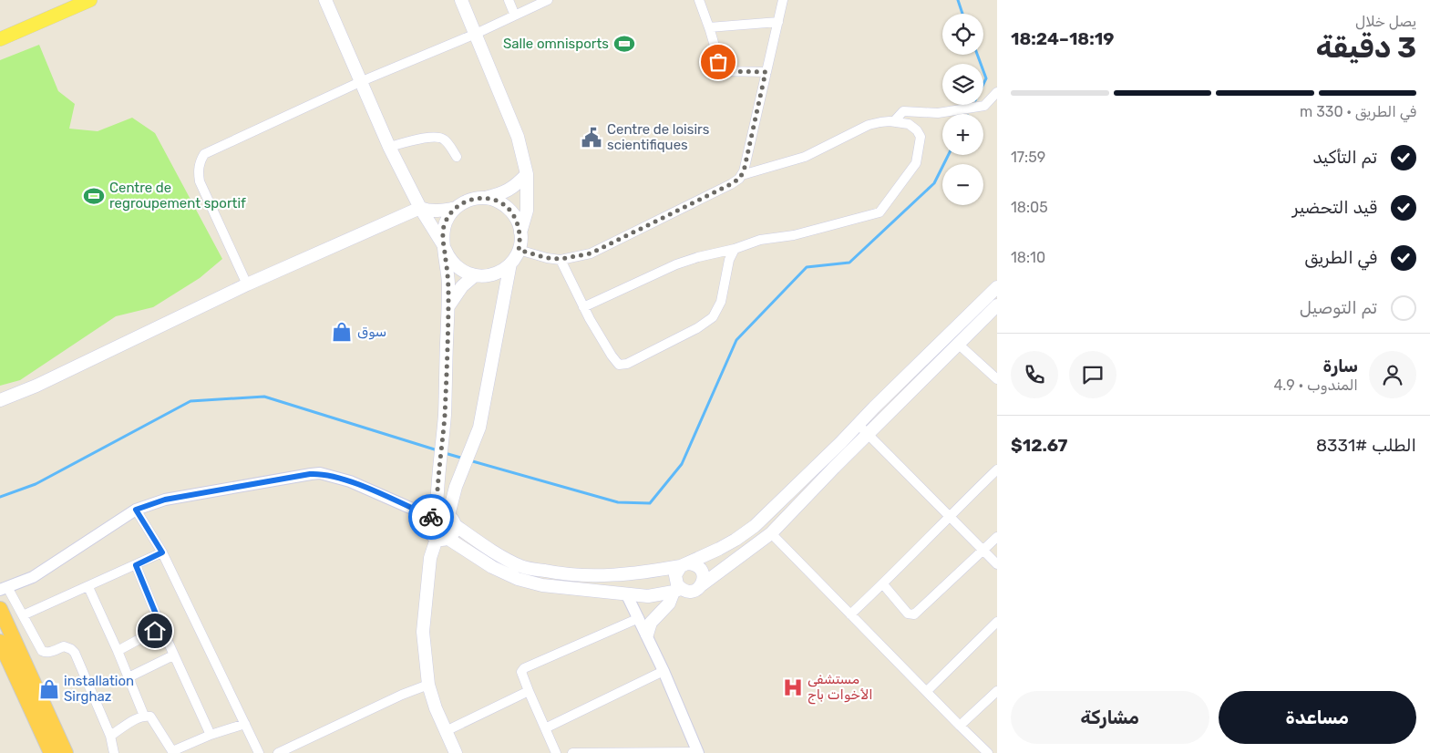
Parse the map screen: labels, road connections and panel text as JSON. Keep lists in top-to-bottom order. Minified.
{"places":{"sports":["Salle omnisports","Centre de regroupement sportif"],"public building":["Centre de loisirs scientifiques"],"shop":["سوق","installation Sirghaz"],"hospital":["مستشفى الأخوات باج"]},"page":{"heading":["3 دقيقة","يصل خلال","18:19–18:24"],"panel":["سارة","المندوب · 4.9","الطلب #8331","$12.67"],"map_buttons":["+","−"],"bar":"في الطريق · 330 m","list":[["تم التأكيد","17:59"],["قيد التحضير","18:05"],["في الطريق","18:10"],"تم التوصيل"],"buttons":["مساعدة","مشاركة"]}}
